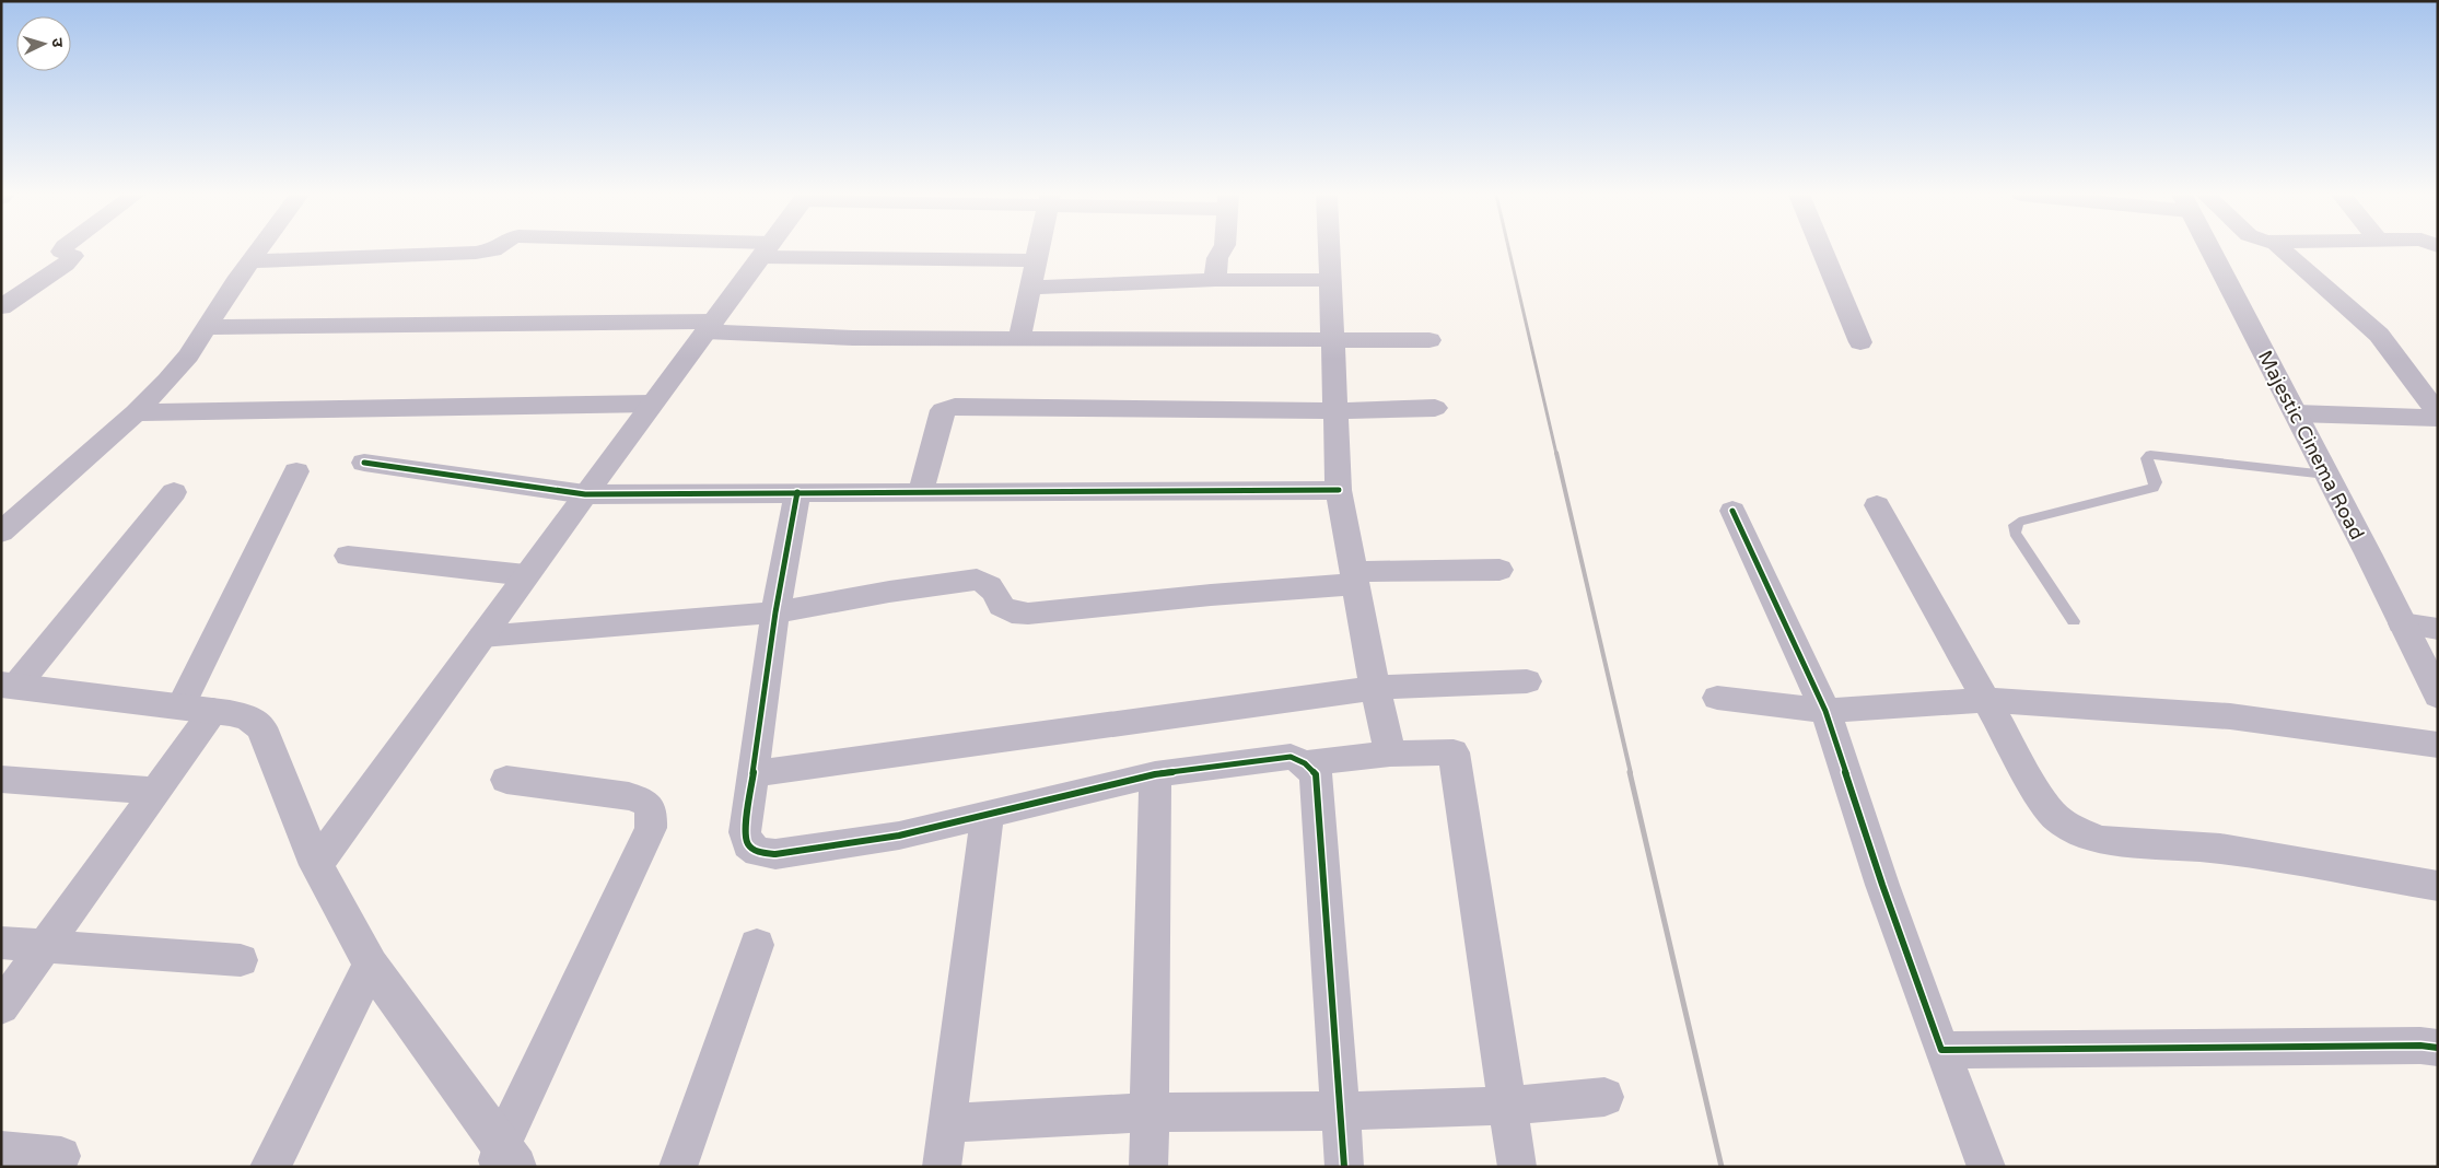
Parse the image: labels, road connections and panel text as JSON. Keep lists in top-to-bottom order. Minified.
{"streets":{"street":["Majestic Cinema Road"]},"north":"right"}
